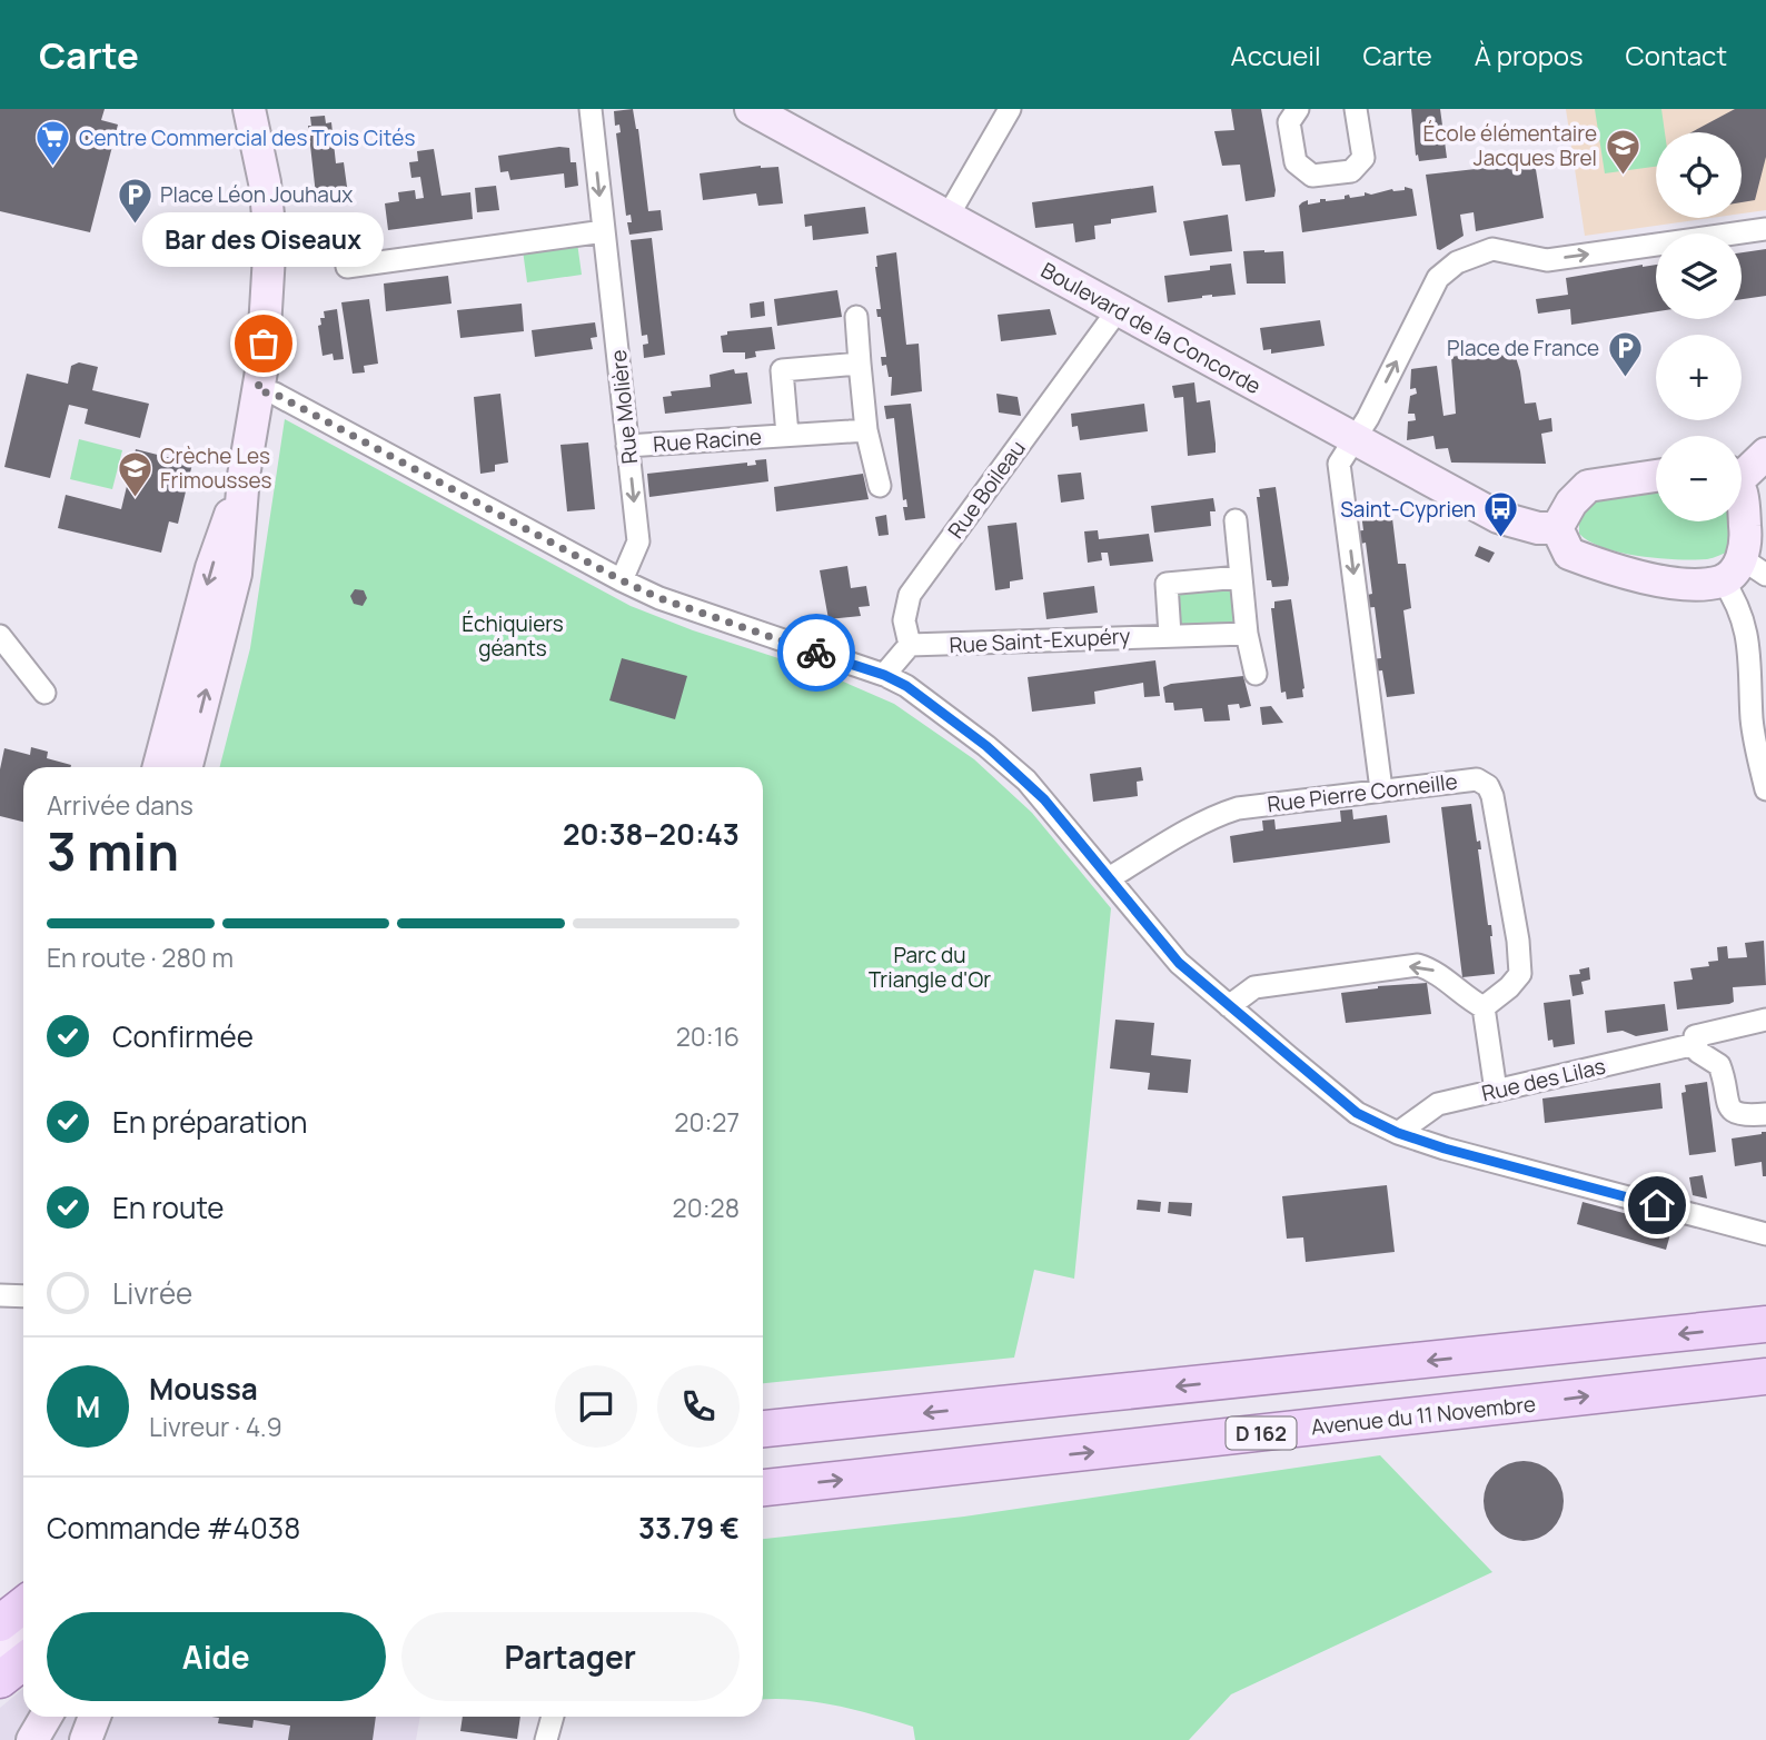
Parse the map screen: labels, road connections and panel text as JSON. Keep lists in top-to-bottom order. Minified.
{"streets":{"main road":["Avenue du 11 Novembre","D 162"],"street":["Boulevard de la Concorde","Rue Molière","Rue Racine","Rue Boileau","Rue Saint-Exupéry","Rue Pierre Corneille","Rue des Lilas"]},"crossings":[["Boulevard de la Concorde","Rue Boileau"],["Rue Molière","Rue Racine"],["Rue Boileau","Rue Saint-Exupéry"]],"one_way":["Rue Molière"],"parks":["Échiquiers géants","Parc du Triangle d'Or"],"places":{"supermarket":["Centre Commercial des Trois Cités"],"school or university":["École élémentaire Jacques Brel","Crèche Les Frimousses"],"parking":["Place Léon Jouhaux","Place de France"],"other":["Bar des Oiseaux"],"bus stop":["Saint-Cyprien"]},"page":{"header":"Carte","nav":["Accueil","Carte","À propos","Contact"],"map_buttons":["+","−"],"bubble":"Bar des Oiseaux","heading":["3 min","Arrivée dans","20:38–20:43"],"panel":["Moussa","Livreur · 4.9","Commande #4038","33.79 €"],"bar":"En route · 280 m","list":[["Confirmée","20:16"],["En préparation","20:27"],["En route","20:28"],"Livrée"],"round":"M","buttons":["Aide","Partager"]}}
